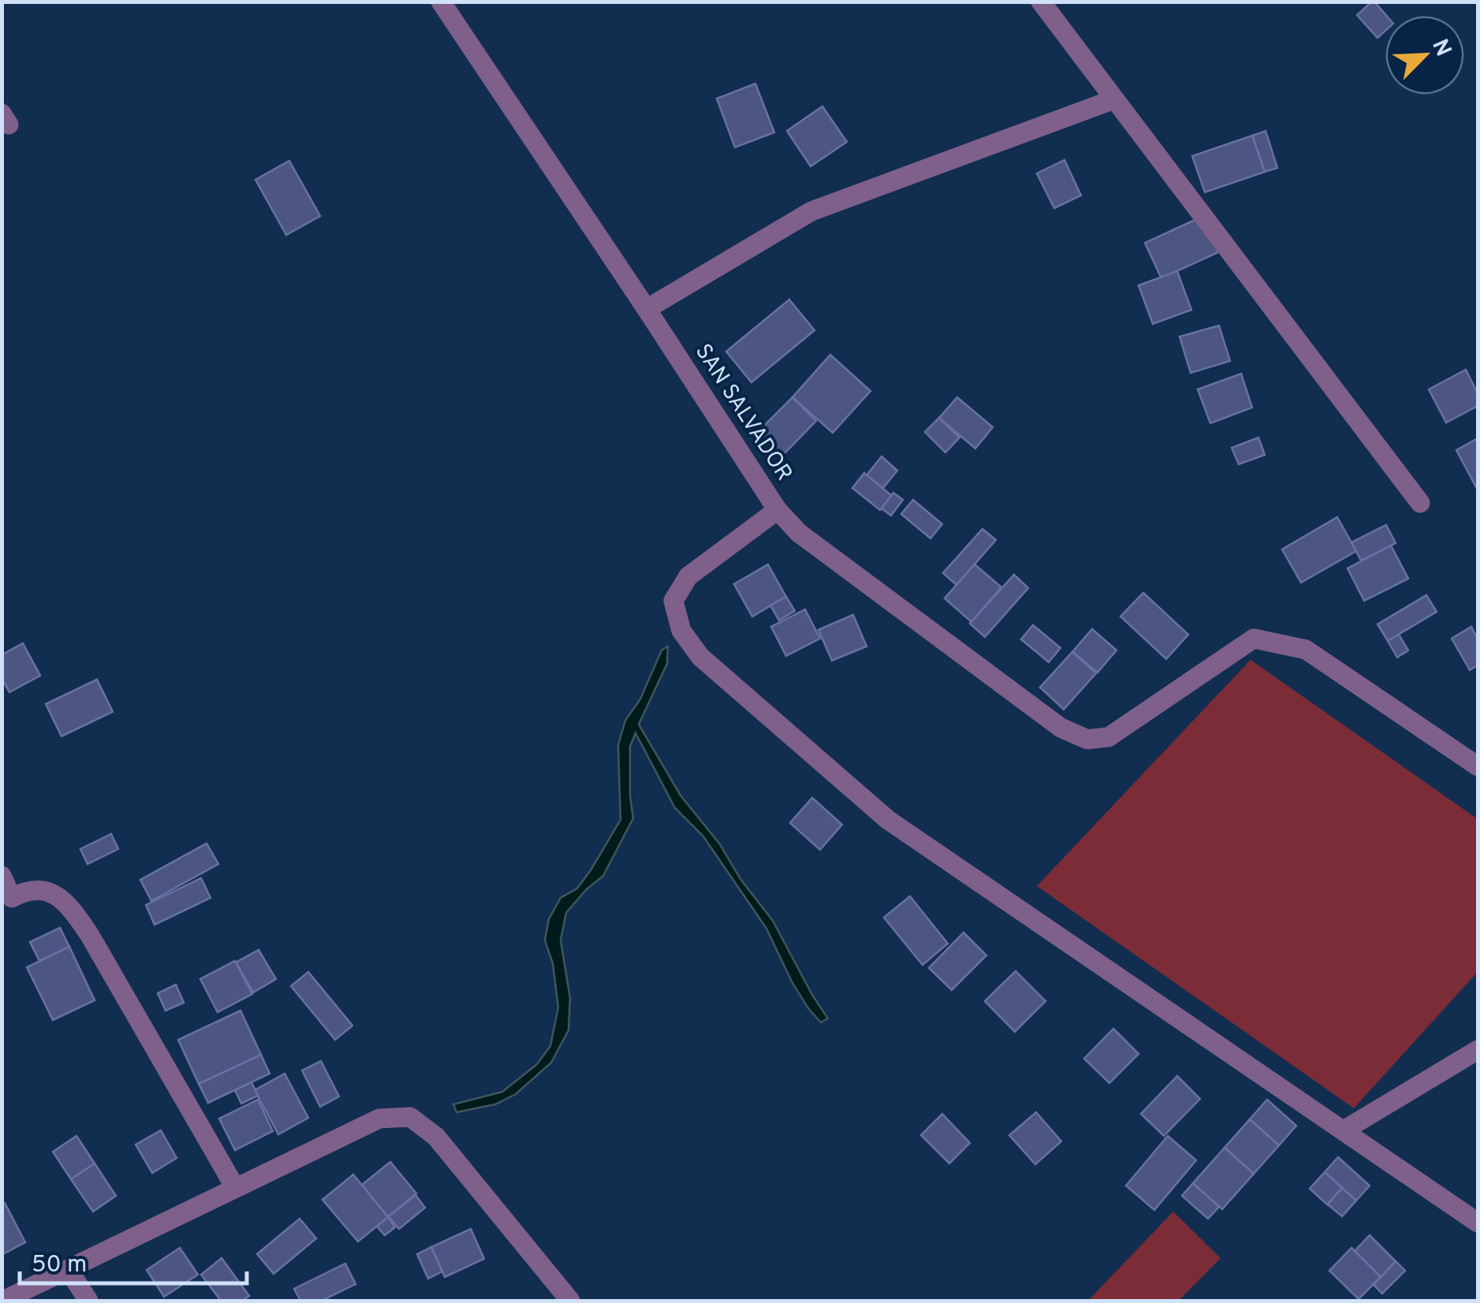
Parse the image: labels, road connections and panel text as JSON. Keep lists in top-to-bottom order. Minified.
{"streets":{"street":["SAN SALVADOR"]},"scale_bar":"50 m","north":"top right"}
